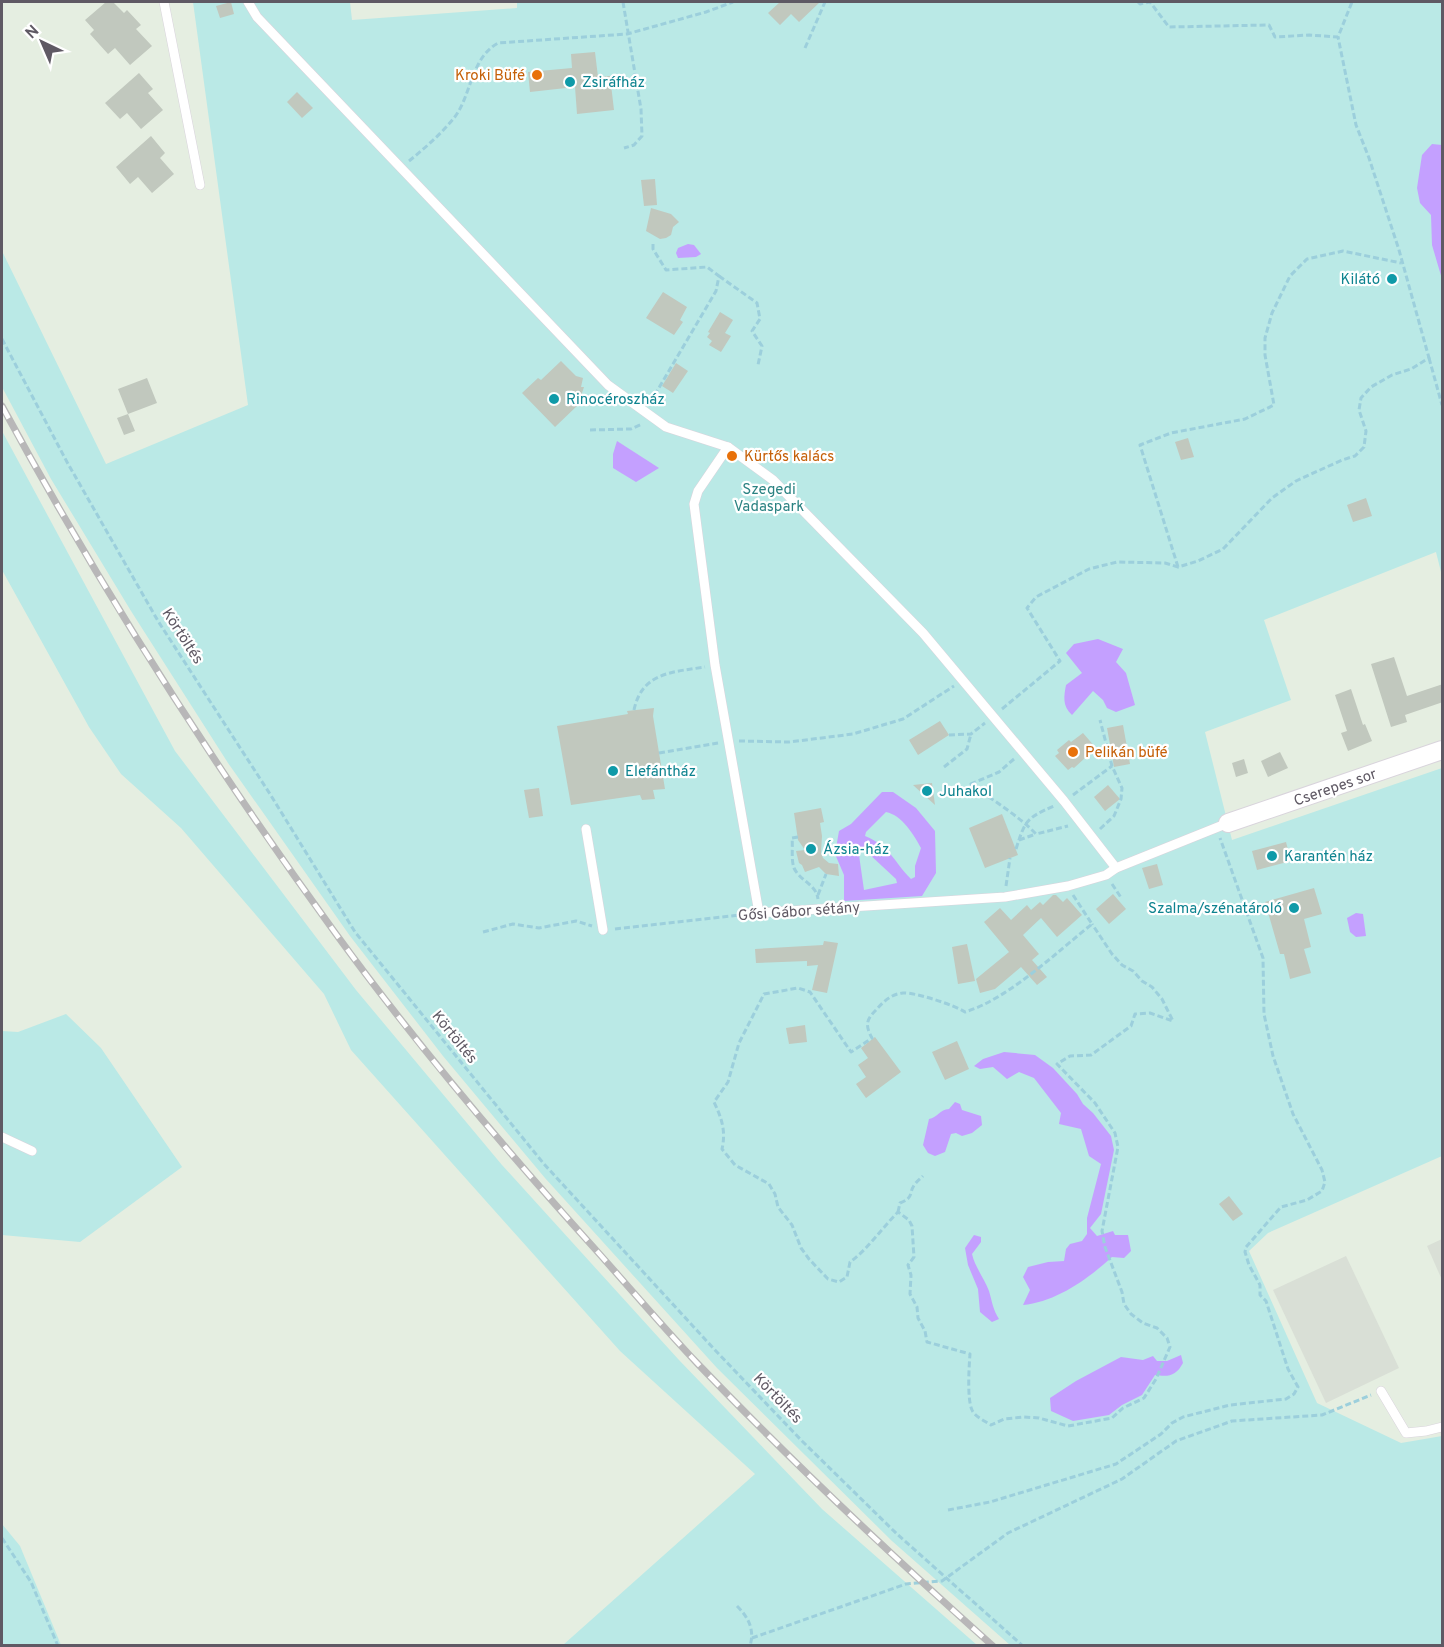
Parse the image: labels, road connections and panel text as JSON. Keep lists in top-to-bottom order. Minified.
{"streets":{"street":["Cserepes sor"],"lane":["Gősi Gábor sétány"],"path":["Körtöltés"]},"crossings":[["Cserepes sor","Gősi Gábor sétány"]],"parks":["Szegedi Vadaspark"],"places":["Kroki Büfé","Zsiráfház","Kilátó","Rinocéroszház","Kürtős kalács","Pelikán büfé","Elefántház","Juhakol","Ázsia-ház","Karantén ház","Szalma/szénatároló"],"north":"top left"}
